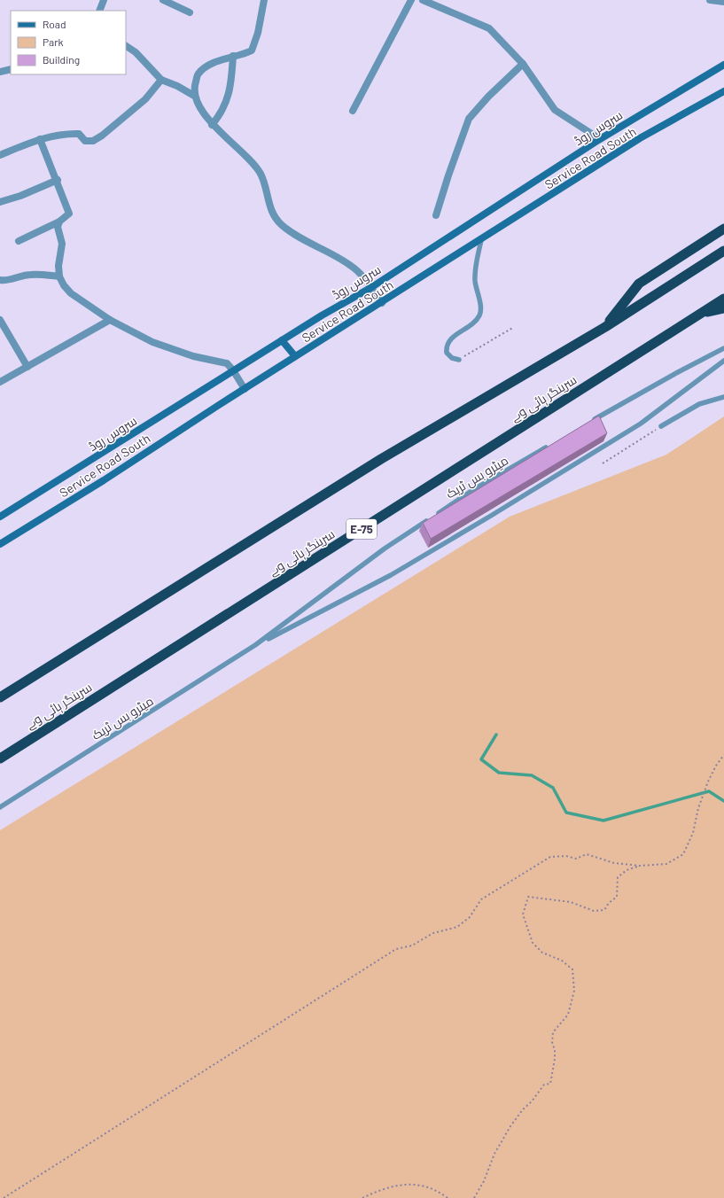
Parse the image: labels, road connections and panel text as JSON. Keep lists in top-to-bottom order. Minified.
{"streets":{"highway":["سرینگر ہائی وے","E-75"],"main road":["سروس روڈ","Service Road South"],"lane":["میٹرو بس ٹریک"]},"legend":["Road","Park","Building"]}
